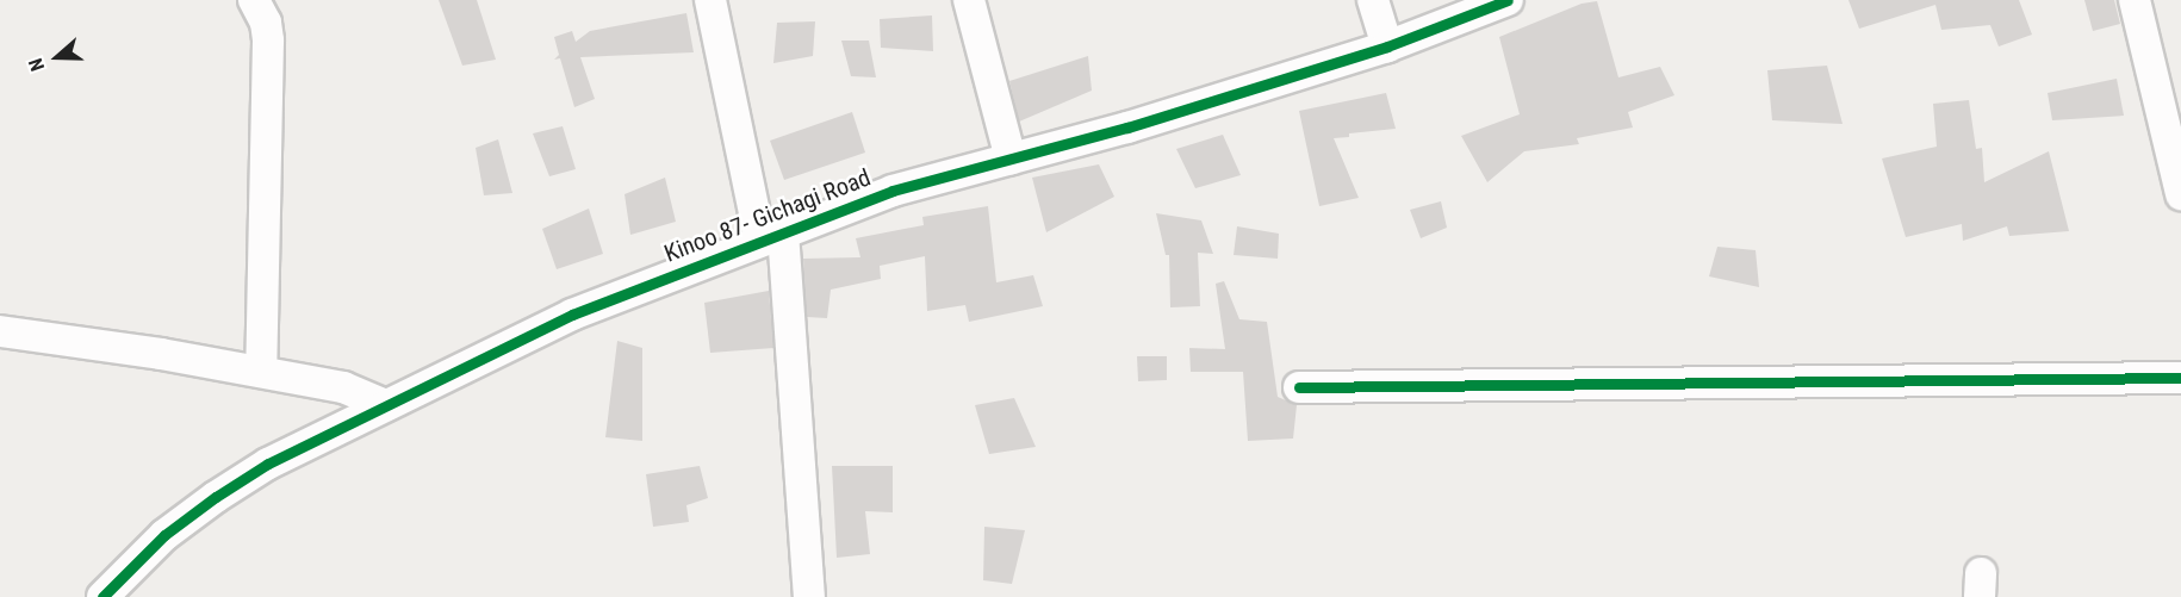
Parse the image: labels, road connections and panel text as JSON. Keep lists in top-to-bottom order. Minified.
{"streets":{"street":["Kinoo 87- Gichagi Road"]},"north":"left"}
